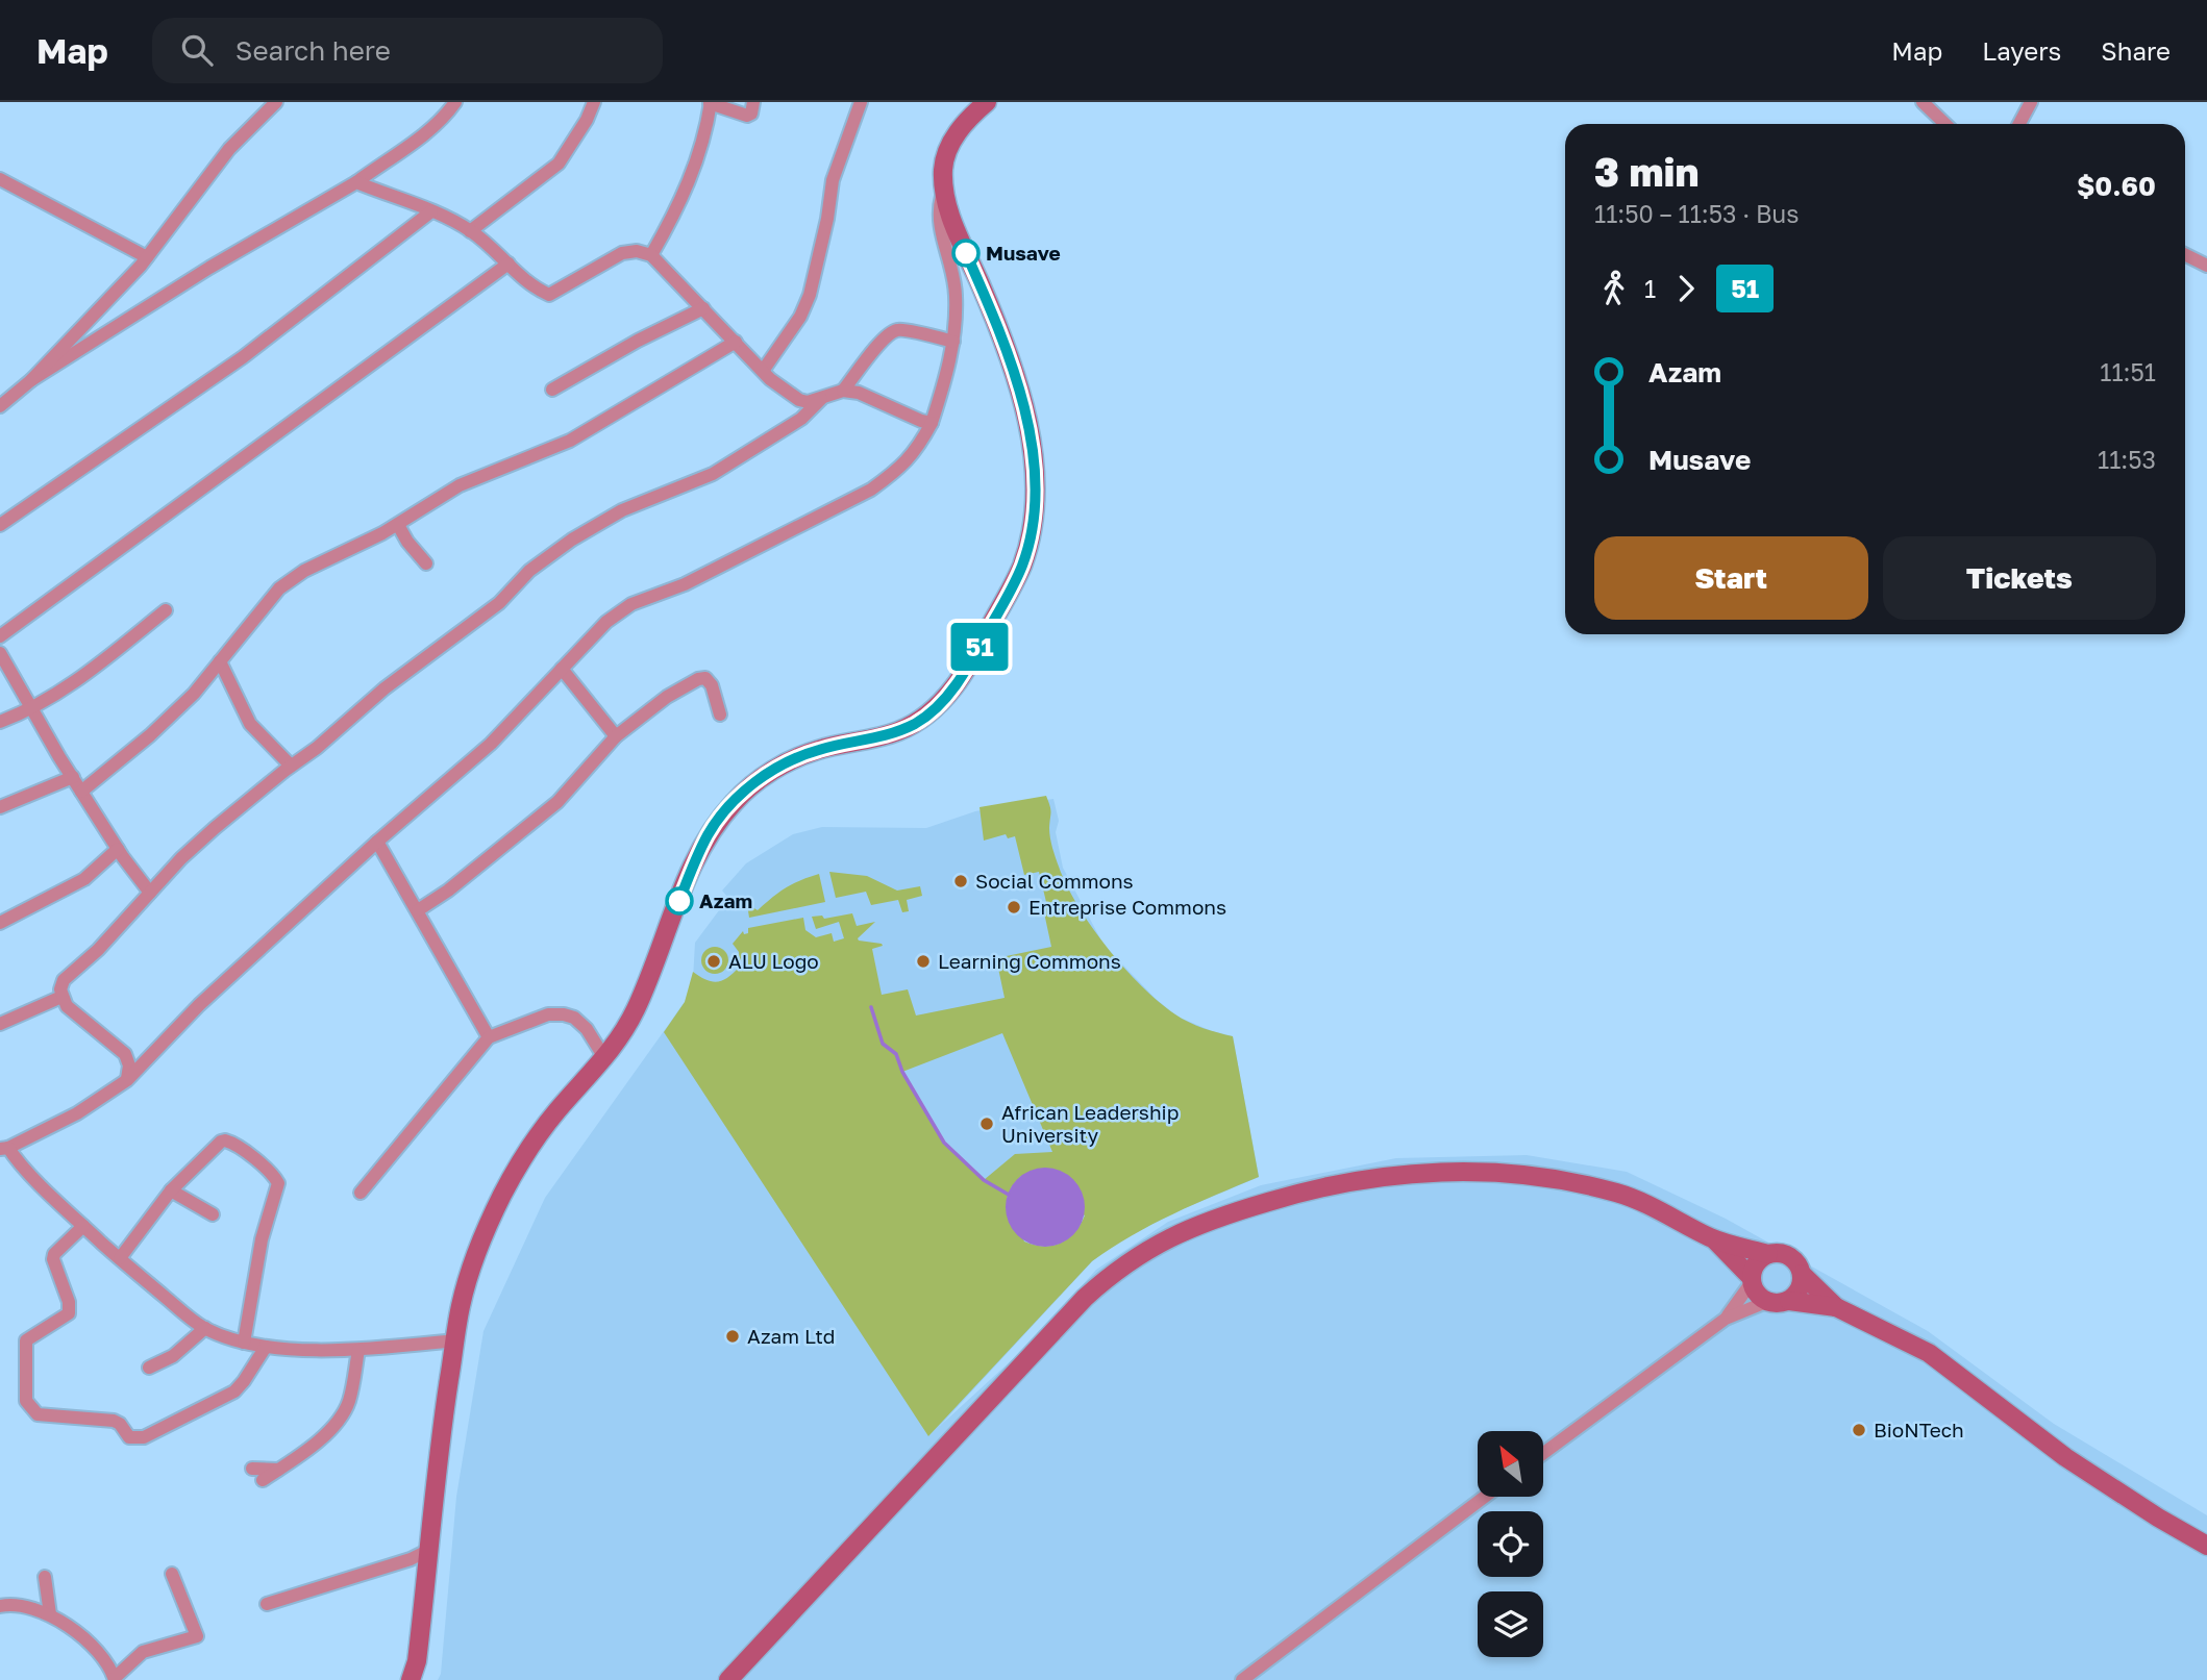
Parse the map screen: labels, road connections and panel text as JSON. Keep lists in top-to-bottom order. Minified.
{"places":["Musave","Social Commons","Azam","Entreprise Commons","ALU Logo","Learning Commons","African Leadership University","Azam Ltd","BioNTech"],"lines":["bus line 51"],"north":"top left","page":{"header":"Map","search":"Search here","nav":["Map","Layers","Share"],"on_map":"51","heading":["3 min","11:50 – 11:53 · Bus","$0.60"],"legs":["1","51"],"list":[{"name":"Azam","value":"11:51"},{"name":"Musave","value":"11:53"}],"buttons":["Start","Tickets"]}}
